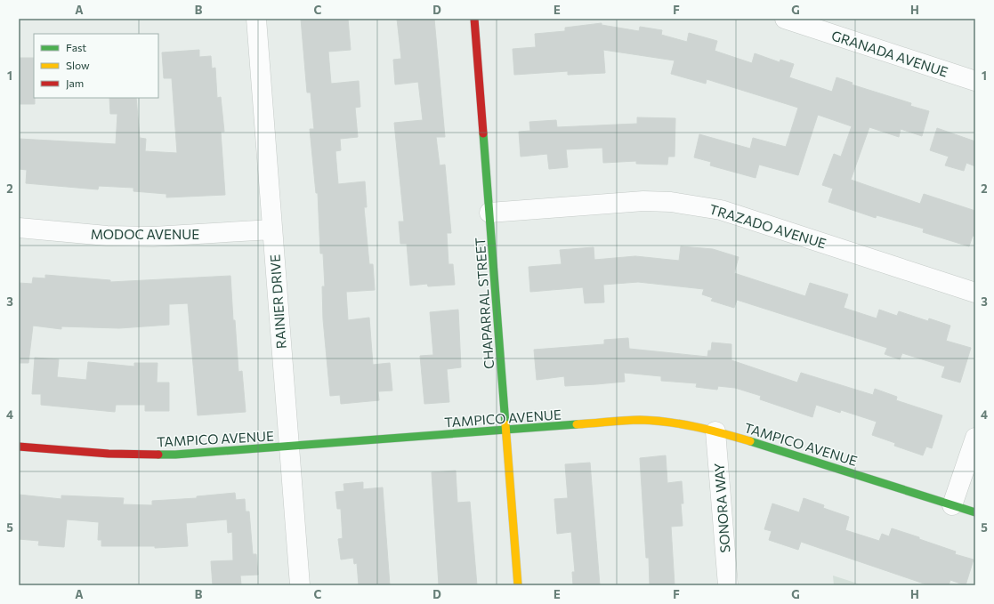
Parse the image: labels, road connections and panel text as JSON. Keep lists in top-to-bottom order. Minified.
{"streets":{"street":["GRANADA AVENUE","TRAZADO AVENUE","MODOC AVENUE","RAINIER DRIVE","CHAPARRAL STREET","TAMPICO AVENUE","SONORA WAY"]},"crossings":[["TRAZADO AVENUE","CHAPARRAL STREET"],["MODOC AVENUE","RAINIER DRIVE"],["RAINIER DRIVE","TAMPICO AVENUE"],["CHAPARRAL STREET","TAMPICO AVENUE"],["TAMPICO AVENUE","SONORA WAY"]],"legend":["Fast","Slow","Jam"],"grid":{"columns":["A","B","C","D","E","F","G","H"],"rows":["1","2","3","4","5"]}}
